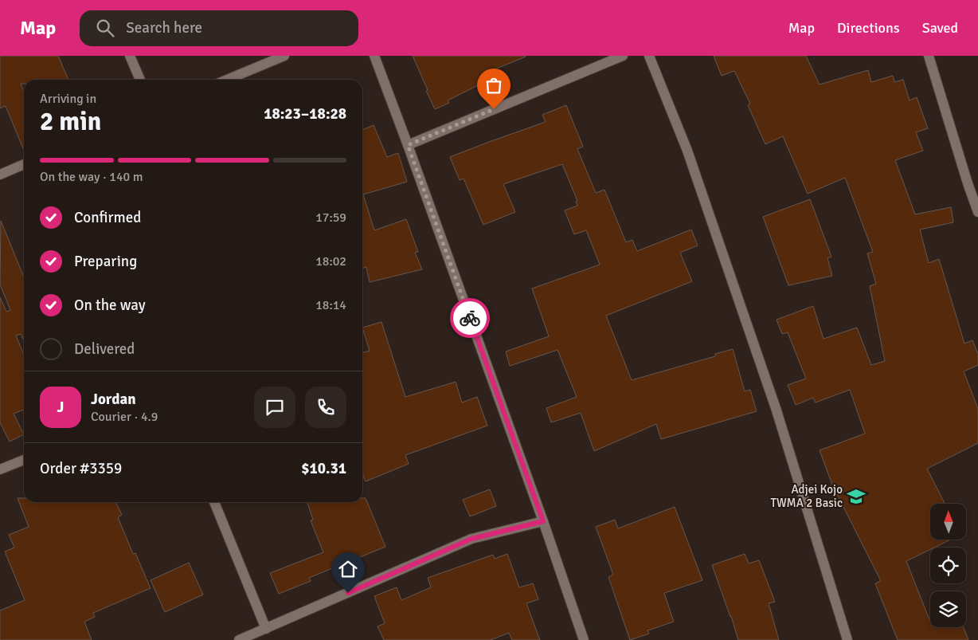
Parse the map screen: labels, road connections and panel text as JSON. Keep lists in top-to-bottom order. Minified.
{"places":{"school or university":["Adjei Kojo TWMA 2 Basic"]},"north":"top","page":{"header":"Map","search":"Search here","nav":["Map","Directions","Saved"],"heading":["2 min","Arriving in","18:23–18:28"],"panel":["Jordan","Courier · 4.9","Order #3359","$10.31"],"bar":"On the way · 140 m","list":[["Confirmed","17:59"],["Preparing","18:02"],["On the way","18:14"],"Delivered"],"round":"J"}}
